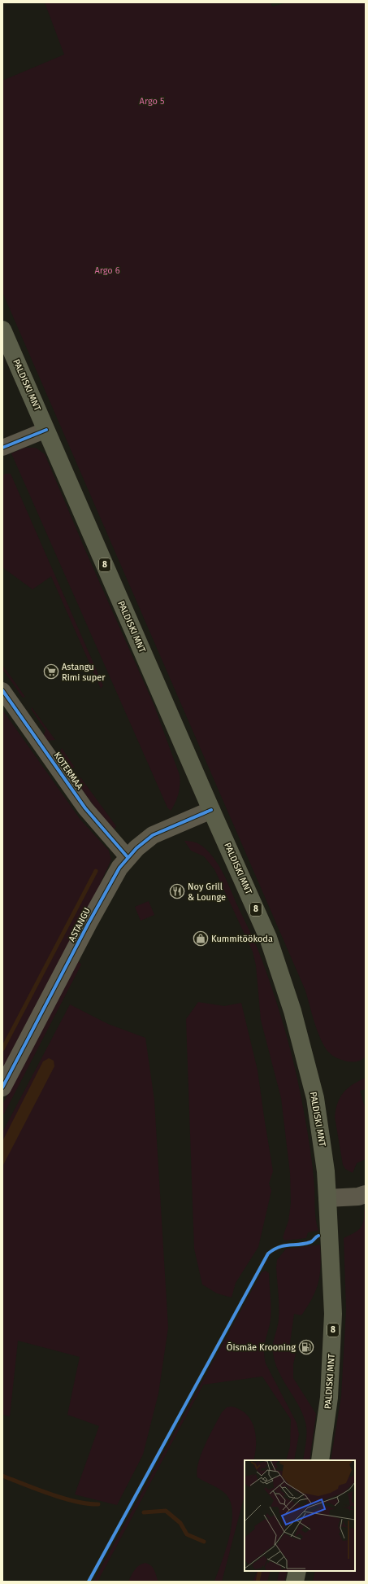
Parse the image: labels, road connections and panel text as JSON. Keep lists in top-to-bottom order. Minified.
{"streets":{"main road":["PALDISKI MNT","8"],"street":["KOTERMAA","ASTANGU"]},"crossings":[["PALDISKI MNT","ASTANGU"],["KOTERMAA","ASTANGU"]],"parks":["Argo 5","Argo 6"],"places":{"supermarket":["Astangu Rimi super"],"restaurant":["Noy Grill & Lounge"],"shop":["Kummitöökoda"],"fuel station":["Õismäe Krooning"]}}
